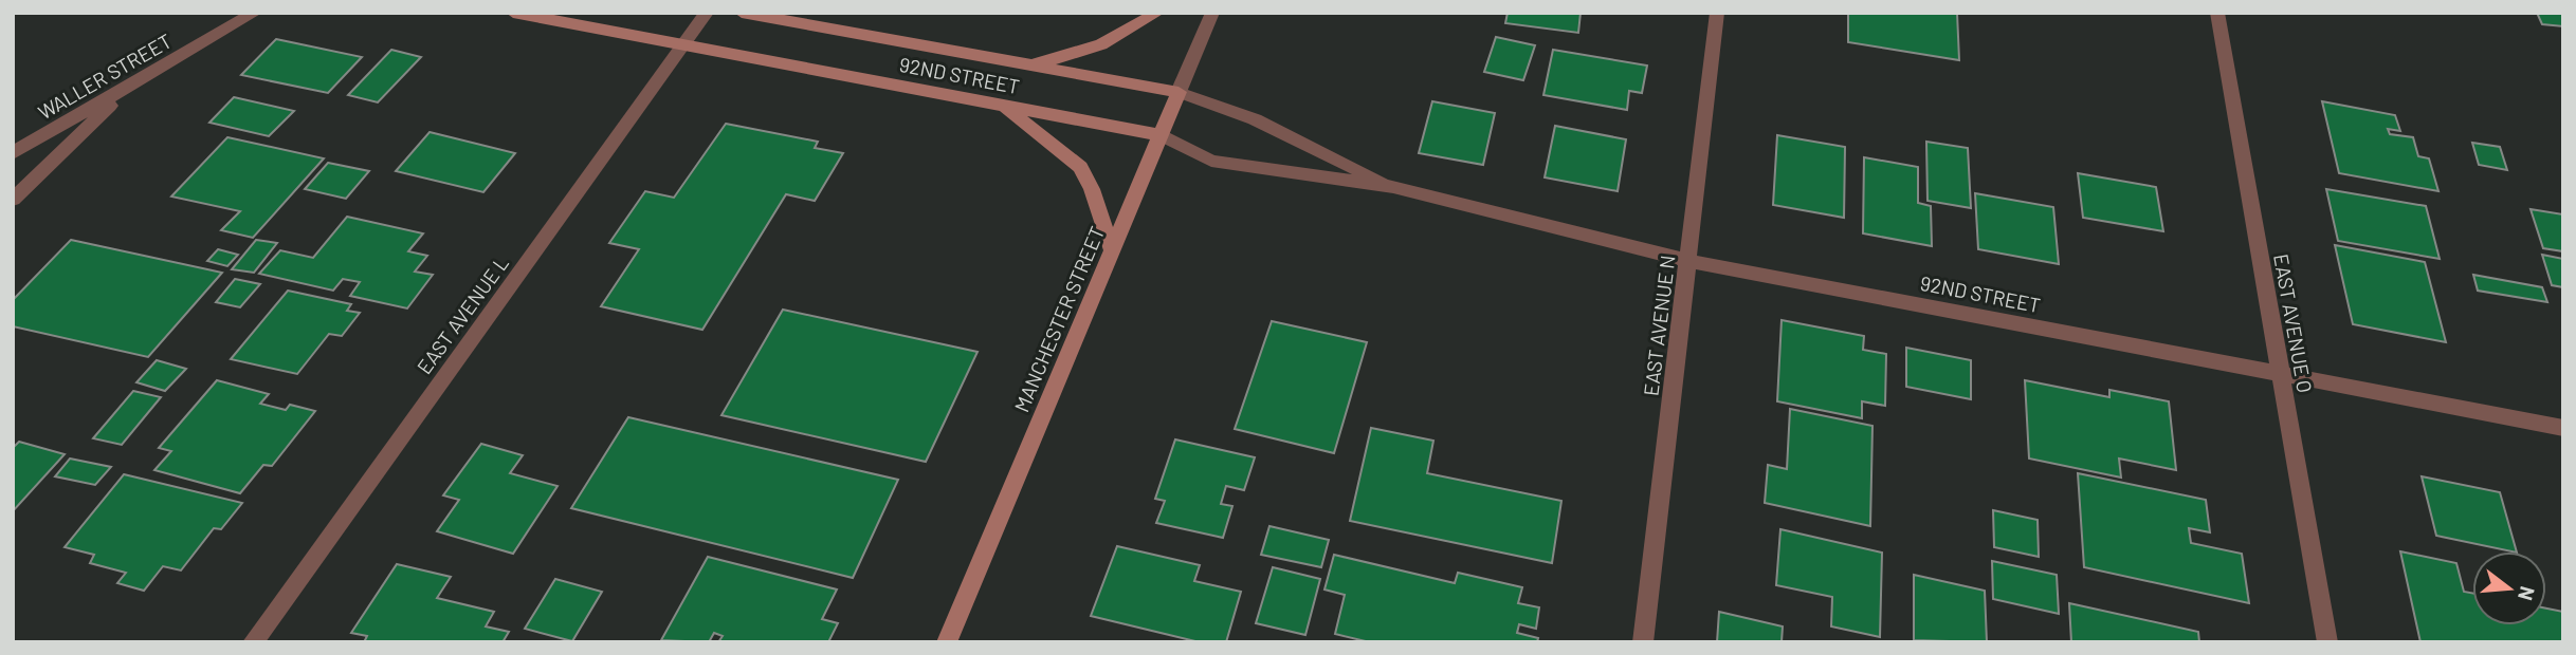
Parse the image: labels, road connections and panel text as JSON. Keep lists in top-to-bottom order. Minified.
{"streets":{"main road":["92ND STREET","MANCHESTER STREET"],"street":["WALLER STREET","EAST AVENUE L","EAST AVENUE O","EAST AVENUE N"]},"crossings":[["92ND STREET","EAST AVENUE L"],["92ND STREET","MANCHESTER STREET"],["92ND STREET","EAST AVENUE O"],["92ND STREET","EAST AVENUE N"]],"north":"right"}
